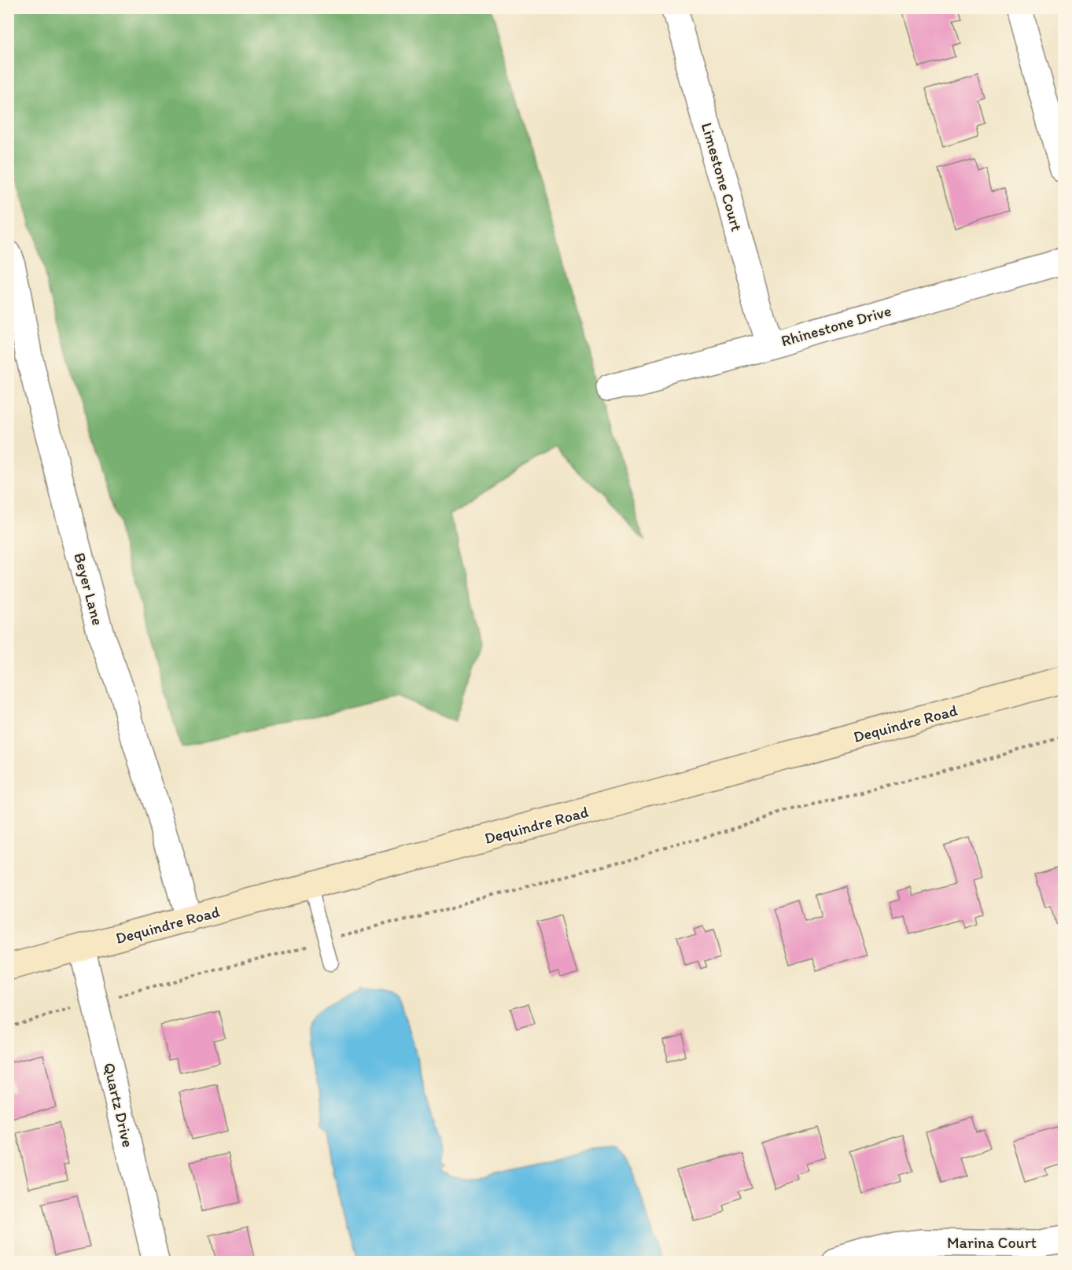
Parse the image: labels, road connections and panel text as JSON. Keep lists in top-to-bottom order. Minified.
{"streets":{"main road":["Dequindre Road"],"street":["Limestone Court","Rhinestone Drive","Beyer Lane","Quartz Drive","Marina Court"]},"crossings":[["Limestone Court","Rhinestone Drive"],["Beyer Lane","Dequindre Road"],["Dequindre Road","Quartz Drive"]]}
